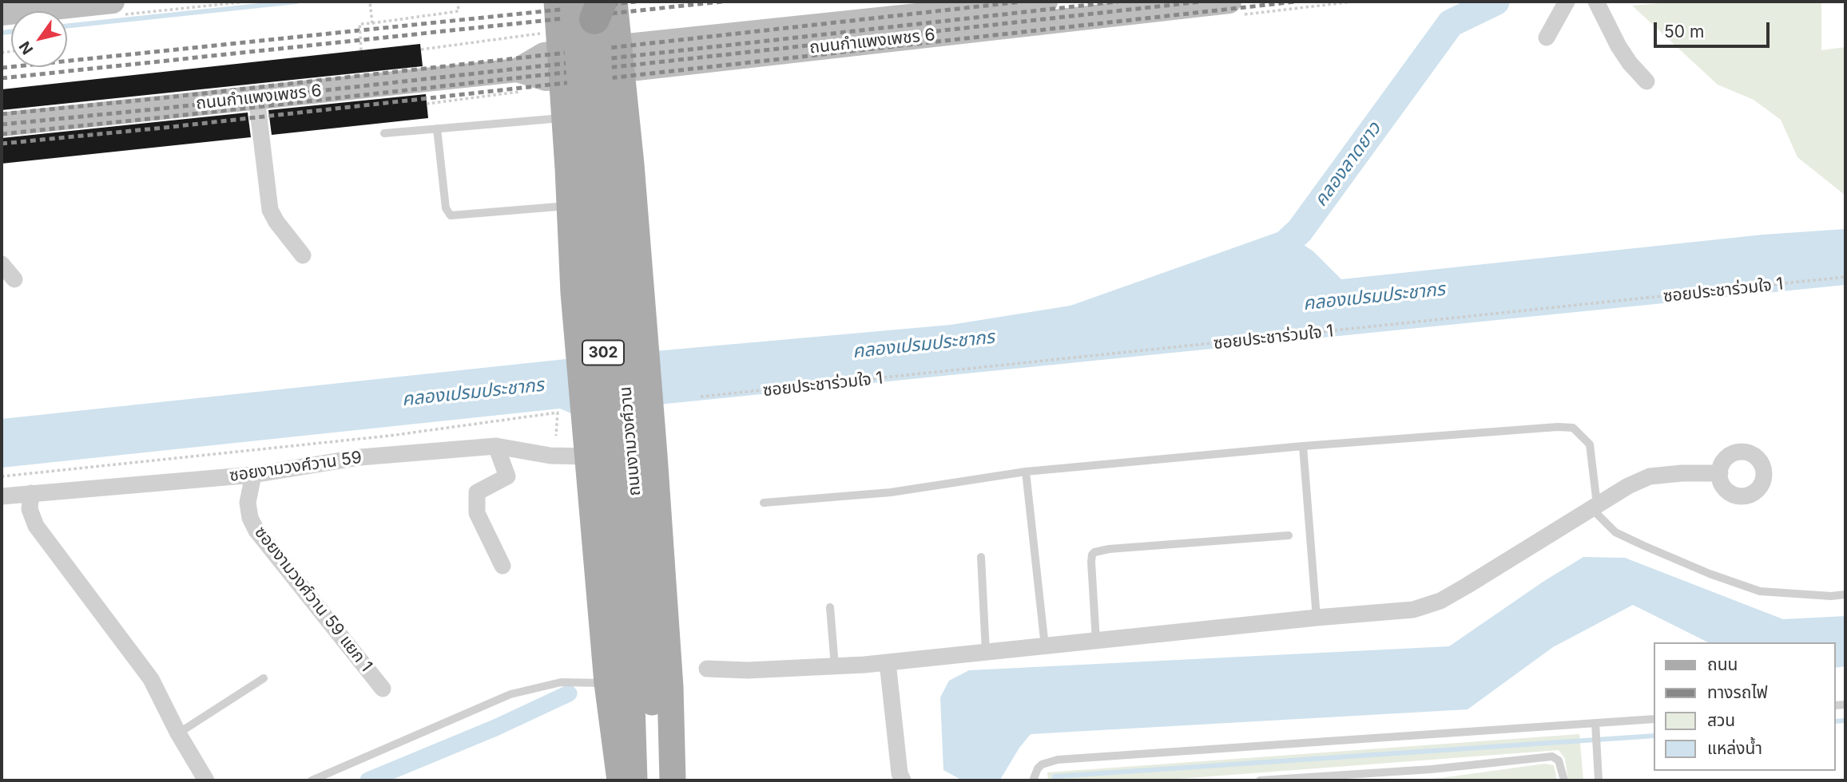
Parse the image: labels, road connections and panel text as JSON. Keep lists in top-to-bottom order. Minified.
{"streets":{"main road":["302","ถนนงามวงศ์วาน"],"street":["ถนนกำแพงเพชร 6","ซอยงามวงศ์วาน 59","ซอยงามวงศ์วาน 59 แยก 1"],"path":["ซอยประชาร่วมใจ 1"]},"crossings":[["ซอยงามวงศ์วาน 59","ซอยงามวงศ์วาน 59 แยก 1"]],"water":["คลองลาดยาว","คลองเปรมประชากร"],"legend":["ถนน","ทางรถไฟ","สวน","แหล่งน้ำ"],"scale_bar":"50 m","north":"bottom left"}
